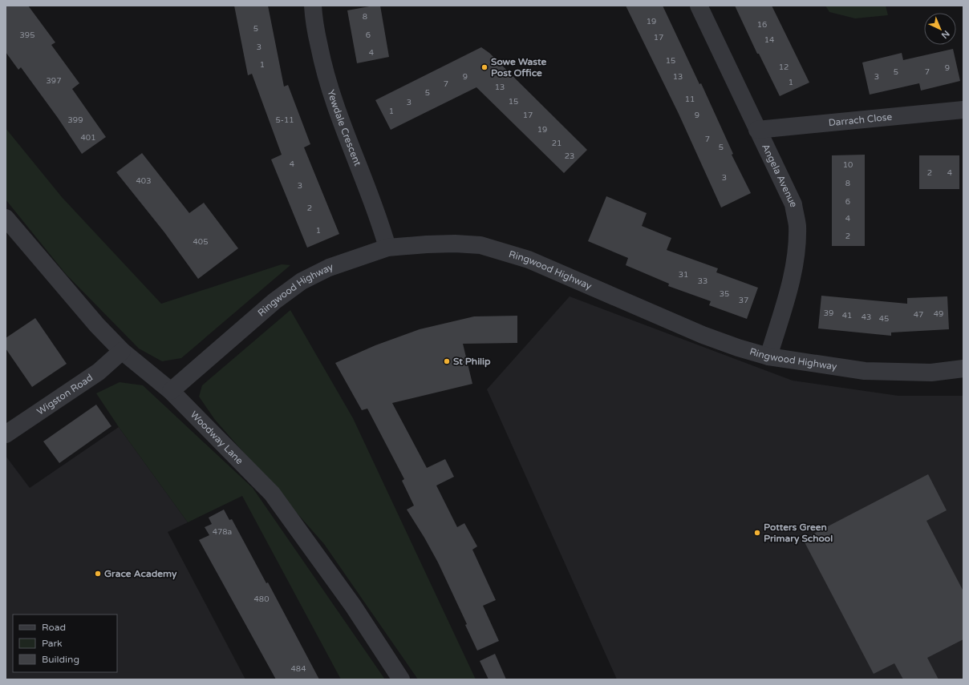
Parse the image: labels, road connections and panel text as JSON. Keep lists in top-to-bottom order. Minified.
{"streets":{"street":["Darrach Close","Yewdale Crescent","Angela Avenue","Ringwood Highway","Wigston Road","Woodway Lane"]},"crossings":[["Darrach Close","Angela Avenue"],["Yewdale Crescent","Ringwood Highway"],["Angela Avenue","Ringwood Highway"],["Ringwood Highway","Woodway Lane"],["Wigston Road","Woodway Lane"]],"places":["Sowe Waste Post Office","St Philip","Potters Green Primary School","Grace Academy"],"house_numbers":["8","19","16","5","395","6","17","14","3","4","15","1","12","9","5","7","9","13","3","397","1","7","13","5","11","15","3","1","17","9","399","5-11","19","401","7","21","5","23","4","10","2","4","3","403","8","3","6","2","4","1","2","405","31","33","35","37","39","49","47","41","43","45","478a","480","484"],"legend":["Road","Park","Building"],"north":"bottom right"}
